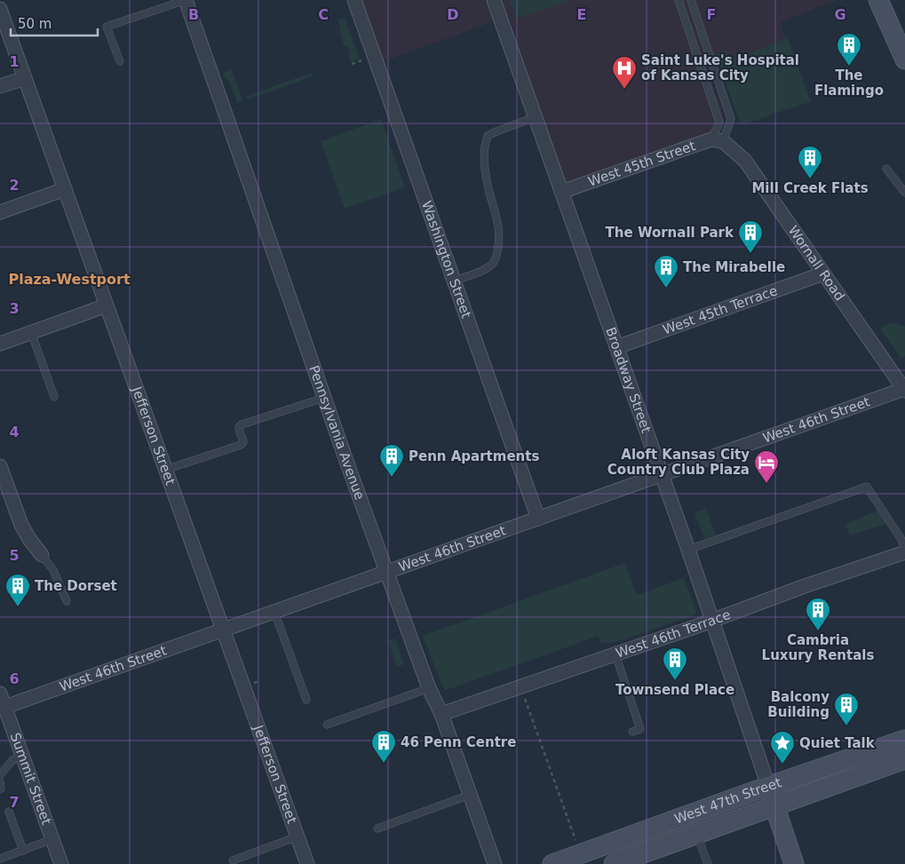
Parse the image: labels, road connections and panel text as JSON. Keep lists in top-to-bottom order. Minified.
{"streets":{"main road":["West 47th Street"],"street":["West 45th Street","Washington Street","Wornall Road","West 45th Terrace","Broadway Street","West 46th Street","Pennsylvania Avenue","Jefferson Street","West 46th Terrace","Summit Street"]},"crossings":[["West 45th Street","Wornall Road"],["West 45th Street","Broadway Street"],["Washington Street","West 46th Street"],["Wornall Road","West 45th Terrace"],["Wornall Road","West 46th Street"],["West 45th Terrace","Broadway Street"],["Broadway Street","West 46th Street"],["Broadway Street","West 46th Terrace"],["Broadway Street","West 47th Street"],["West 46th Street","Pennsylvania Avenue"],["West 46th Street","Jefferson Street"],["West 46th Street","Summit Street"],["Pennsylvania Avenue","West 46th Terrace"]],"districts":["Plaza-Westport"],"places":{"building":["The Flamingo","Mill Creek Flats","The Wornall Park","The Mirabelle","Penn Apartments","The Dorset","Cambria Luxury Rentals","Townsend Place","Balcony Building","46 Penn Centre"],"hospital":["Saint Luke's Hospital of Kansas City"],"hotel":["Aloft Kansas City Country Club Plaza"],"place":["Quiet Talk"]},"scale_bar":"50 m","grid":{"columns":["B","C","D","E","F","G"],"rows":["1","2","3","4","5","6","7"]}}
